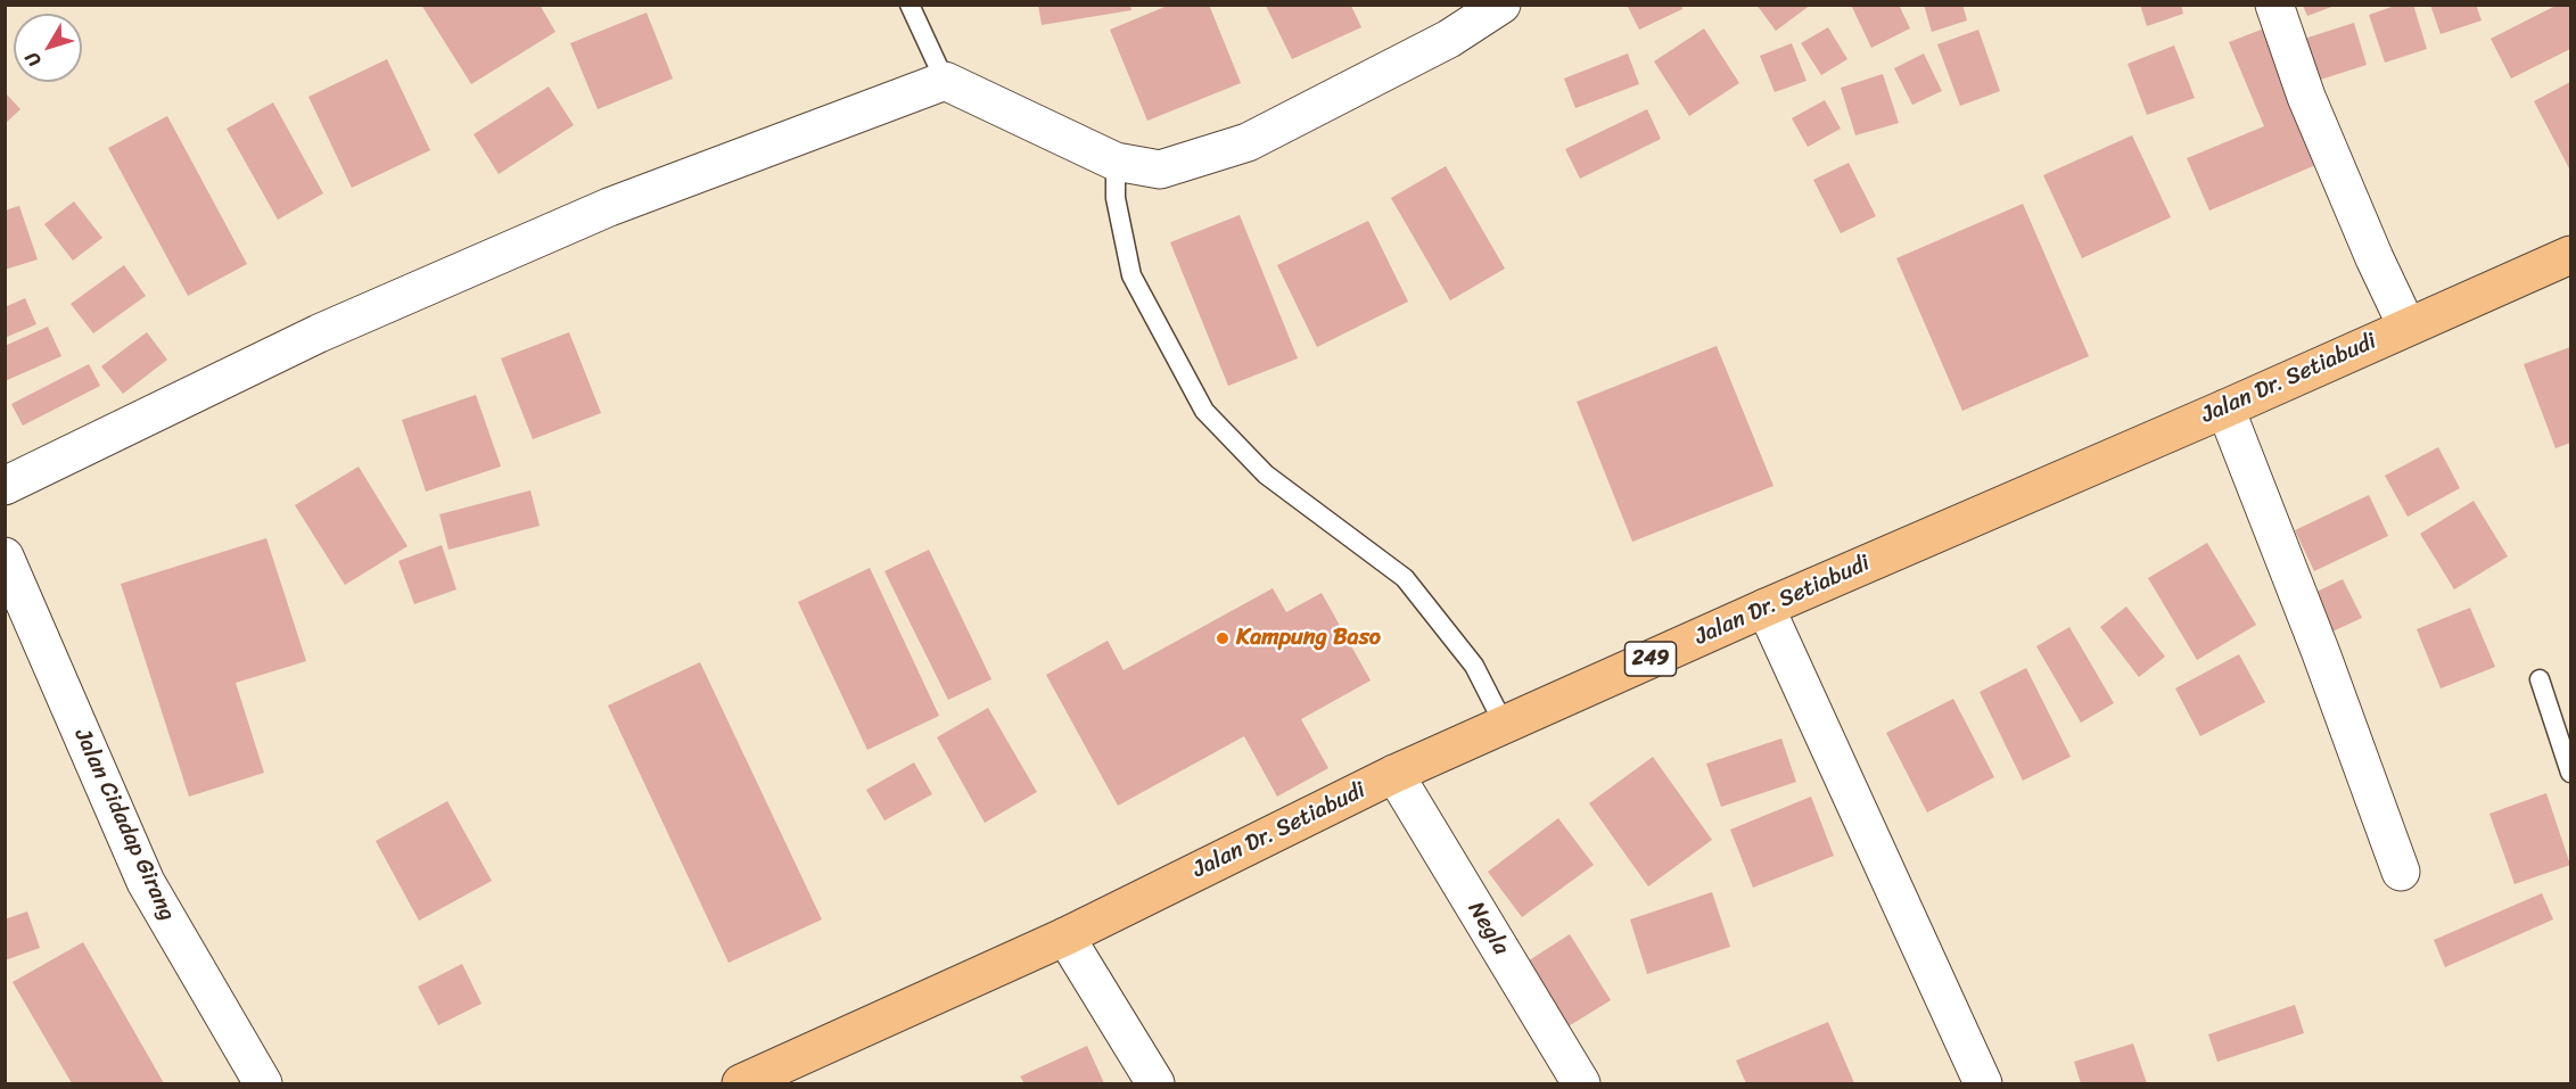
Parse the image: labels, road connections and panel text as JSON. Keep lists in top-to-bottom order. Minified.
{"streets":{"main road":["Jalan Dr. Setiabudi","249"],"street":["Jalan Cidadap Girang","Negla"]},"crossings":[["Jalan Dr. Setiabudi","Negla"]],"places":["Kampung Baso"],"north":"bottom left"}
